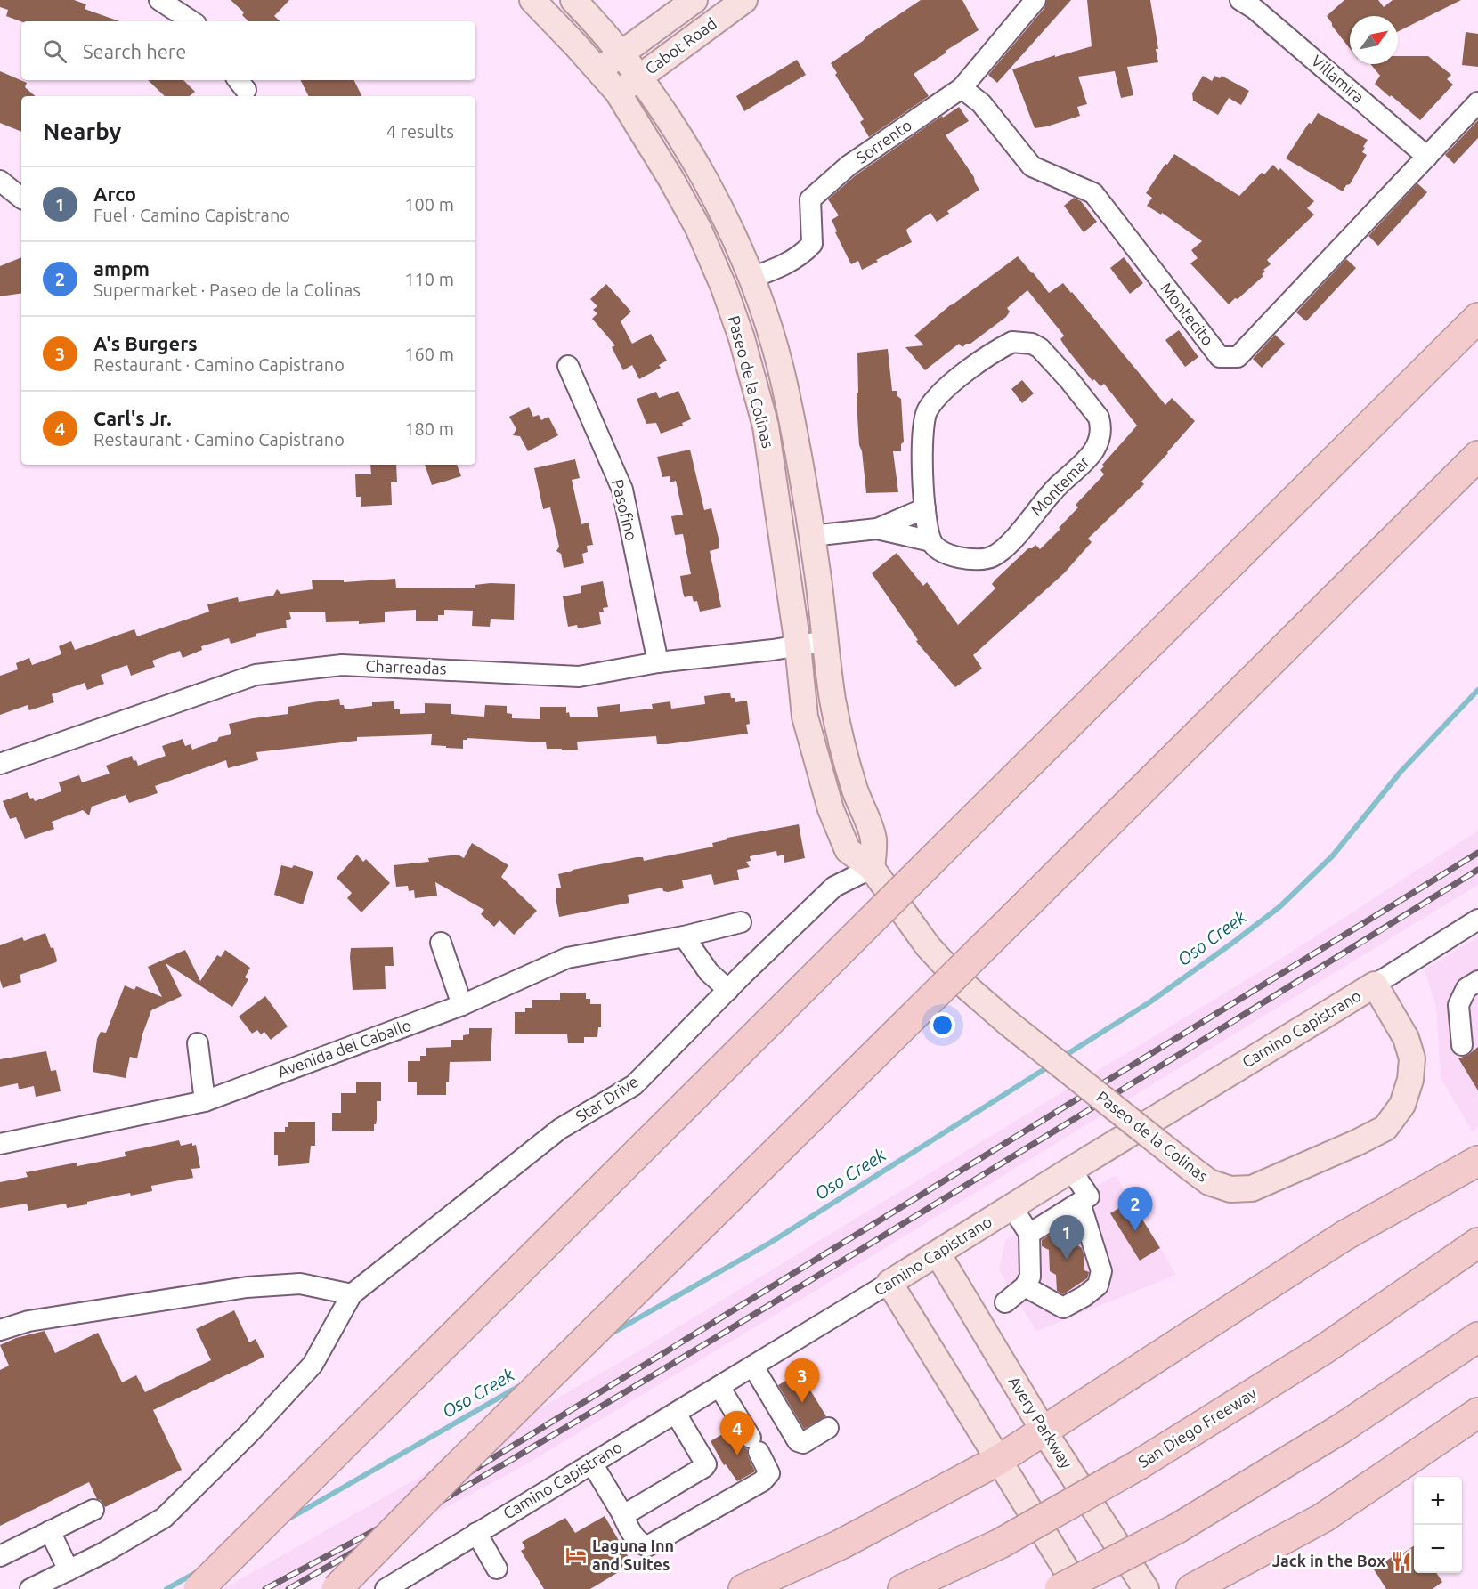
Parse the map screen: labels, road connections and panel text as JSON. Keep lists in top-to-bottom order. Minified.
{"streets":{"highway":["San Diego Freeway"],"main road":["Cabot Road","Paseo de la Colinas","Camino Capistrano","Avery Parkway"],"street":["Villamira","Sorrento","Montecito","Montemar","Pasofino","Charreadas","Avenida del Caballo","Star Drive"]},"crossings":[["Cabot Road","Paseo de la Colinas"],["Villamira","Montecito"],["Sorrento","Montecito"],["Sorrento","Paseo de la Colinas"],["Paseo de la Colinas","Charreadas"],["Paseo de la Colinas","Camino Capistrano"],["Paseo de la Colinas","Star Drive"],["Pasofino","Charreadas"],["Camino Capistrano","Avery Parkway"]],"water":["Oso Creek"],"places":{"hotel":["Laguna Inn and Suites"],"restaurant":["Jack in the Box"]},"north":"top right","page":{"search":"Search here","heading":["Nearby","4 results"],"list":[{"mark":"1","name":"Arco","note":"Fuel · Camino Capistrano","value":"100 m"},{"mark":"2","name":"ampm","note":"Supermarket · Paseo de la Colinas","value":"110 m"},{"mark":"3","name":"A's Burgers","note":"Restaurant · Camino Capistrano","value":"160 m"},{"mark":"4","name":"Carl's Jr.","note":"Restaurant · Camino Capistrano","value":"180 m"}],"pins":["2","1","3","4"],"map_buttons":["+","−"]}}
